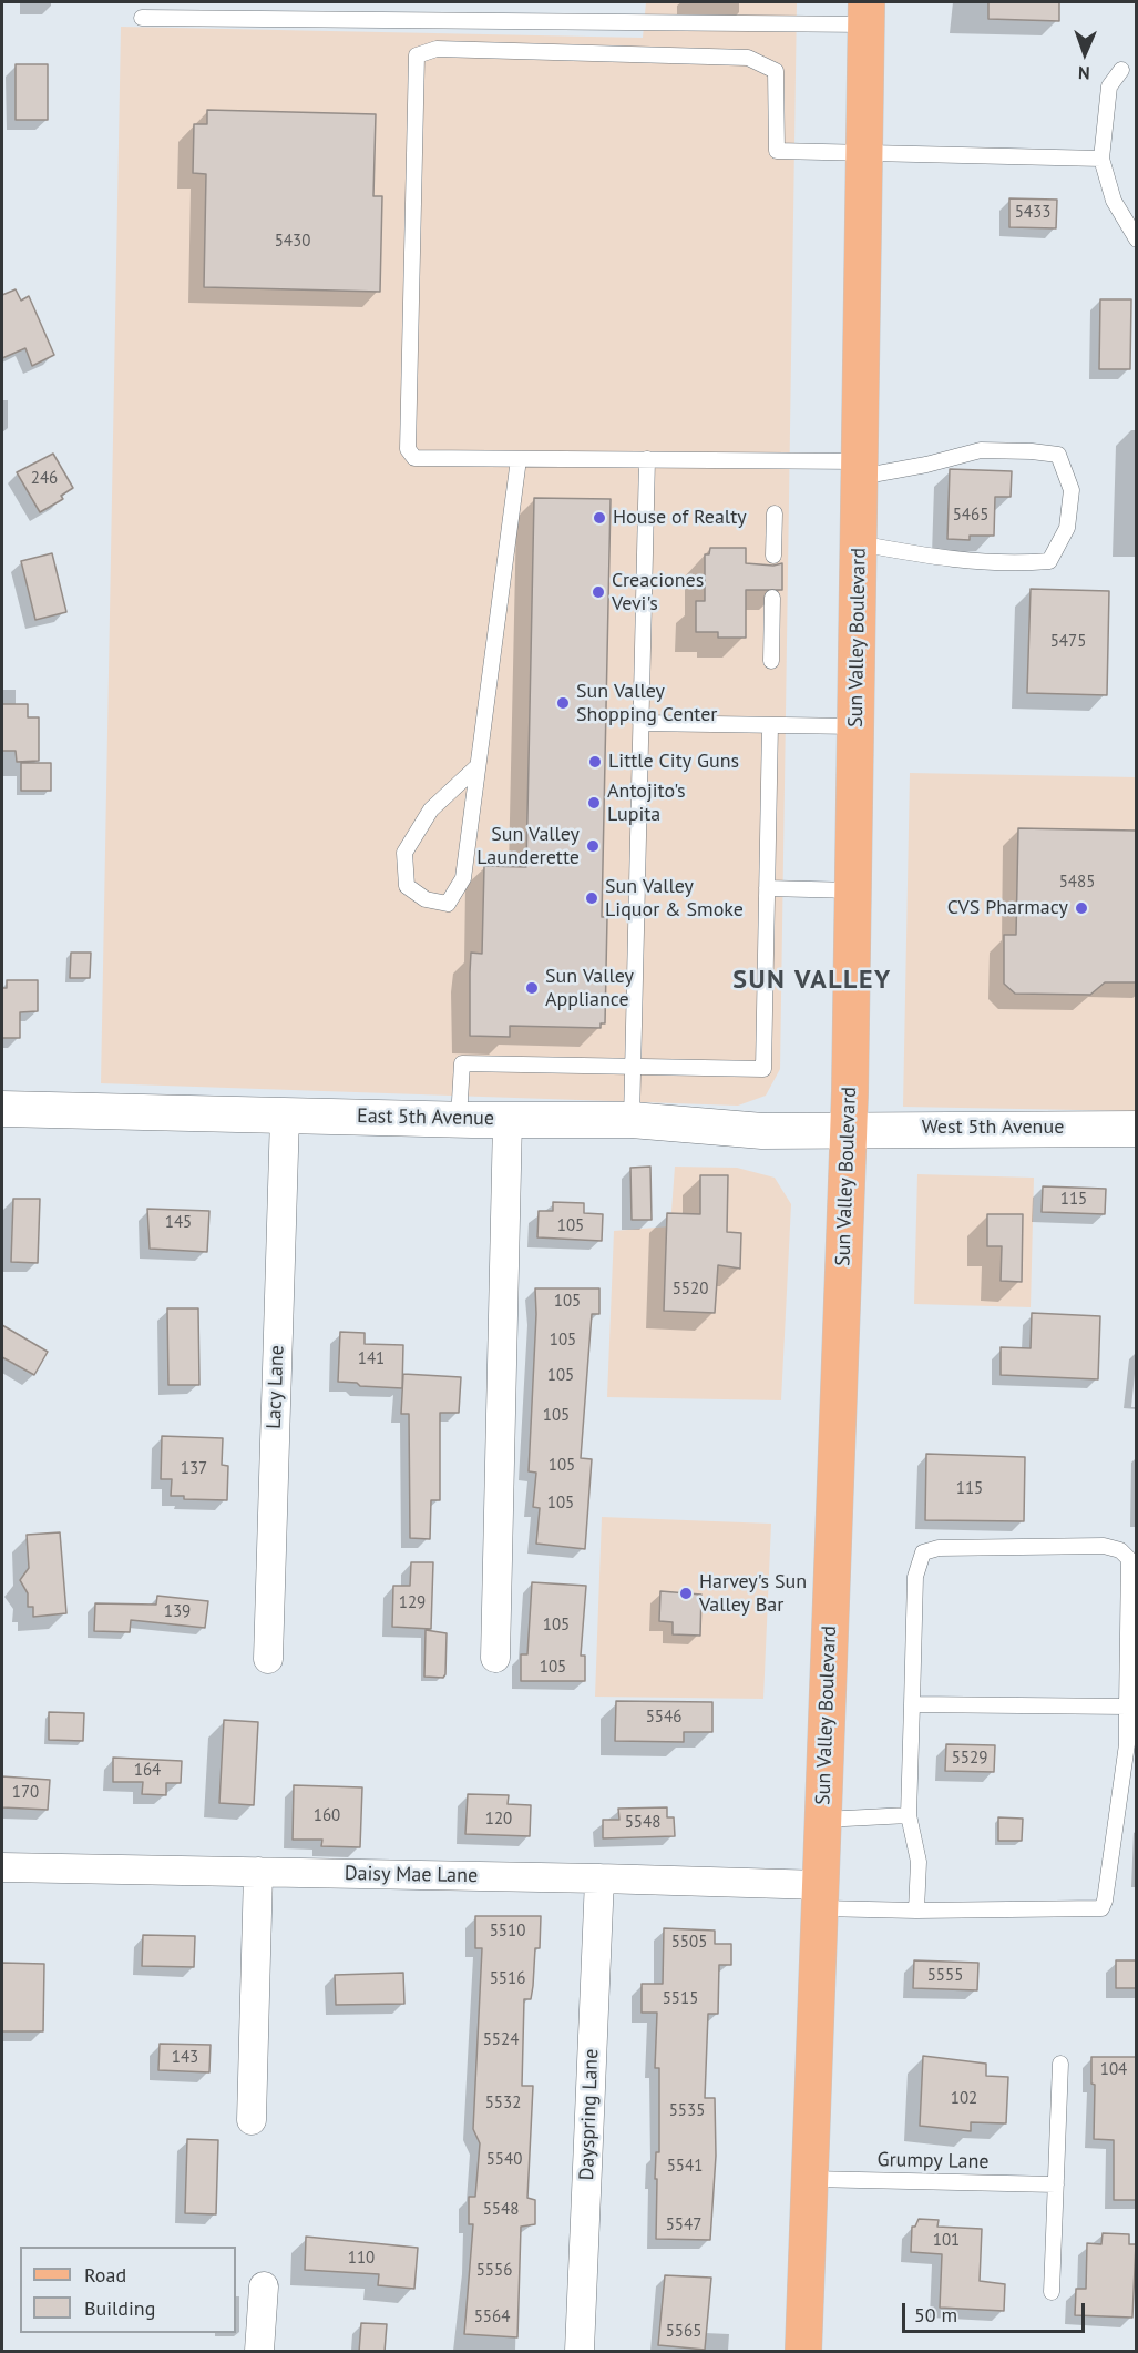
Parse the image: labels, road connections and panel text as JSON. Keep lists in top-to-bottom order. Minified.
{"streets":{"main road":["Sun Valley Boulevard"],"street":["East 5th Avenue","West 5th Avenue","Lacy Lane","Daisy Mae Lane","Dayspring Lane"],"lane":["Grumpy Lane"]},"crossings":[["Sun Valley Boulevard","East 5th Avenue"],["Sun Valley Boulevard","West 5th Avenue"],["Sun Valley Boulevard","Daisy Mae Lane"],["Sun Valley Boulevard","Grumpy Lane"],["East 5th Avenue","West 5th Avenue"],["East 5th Avenue","Lacy Lane"],["Daisy Mae Lane","Dayspring Lane"]],"districts":["SUN VALLEY"],"places":["House of Realty","Creaciones Vevi's","Sun Valley Shopping Center","Little City Guns","Antojito's Lupita","Sun Valley Launderette","Sun Valley Liquor & Smoke","CVS Pharmacy","Sun Valley Appliance","Harvey's Sun Valley Bar"],"house_numbers":["5433","5430","246","5465","5475","5485","115","145","105","5520","105","105","141","105","105","105","137","115","105","129","139","105","105","5546","5529","164","170","160","120","5548","5510","5505","5555","5516","5515","5524","143","104","102","5532","5535","5540","5541","5548","5547","101","110","5556","5564","5565"],"legend":["Road","Building"],"scale_bar":"50 m","north":"bottom"}
